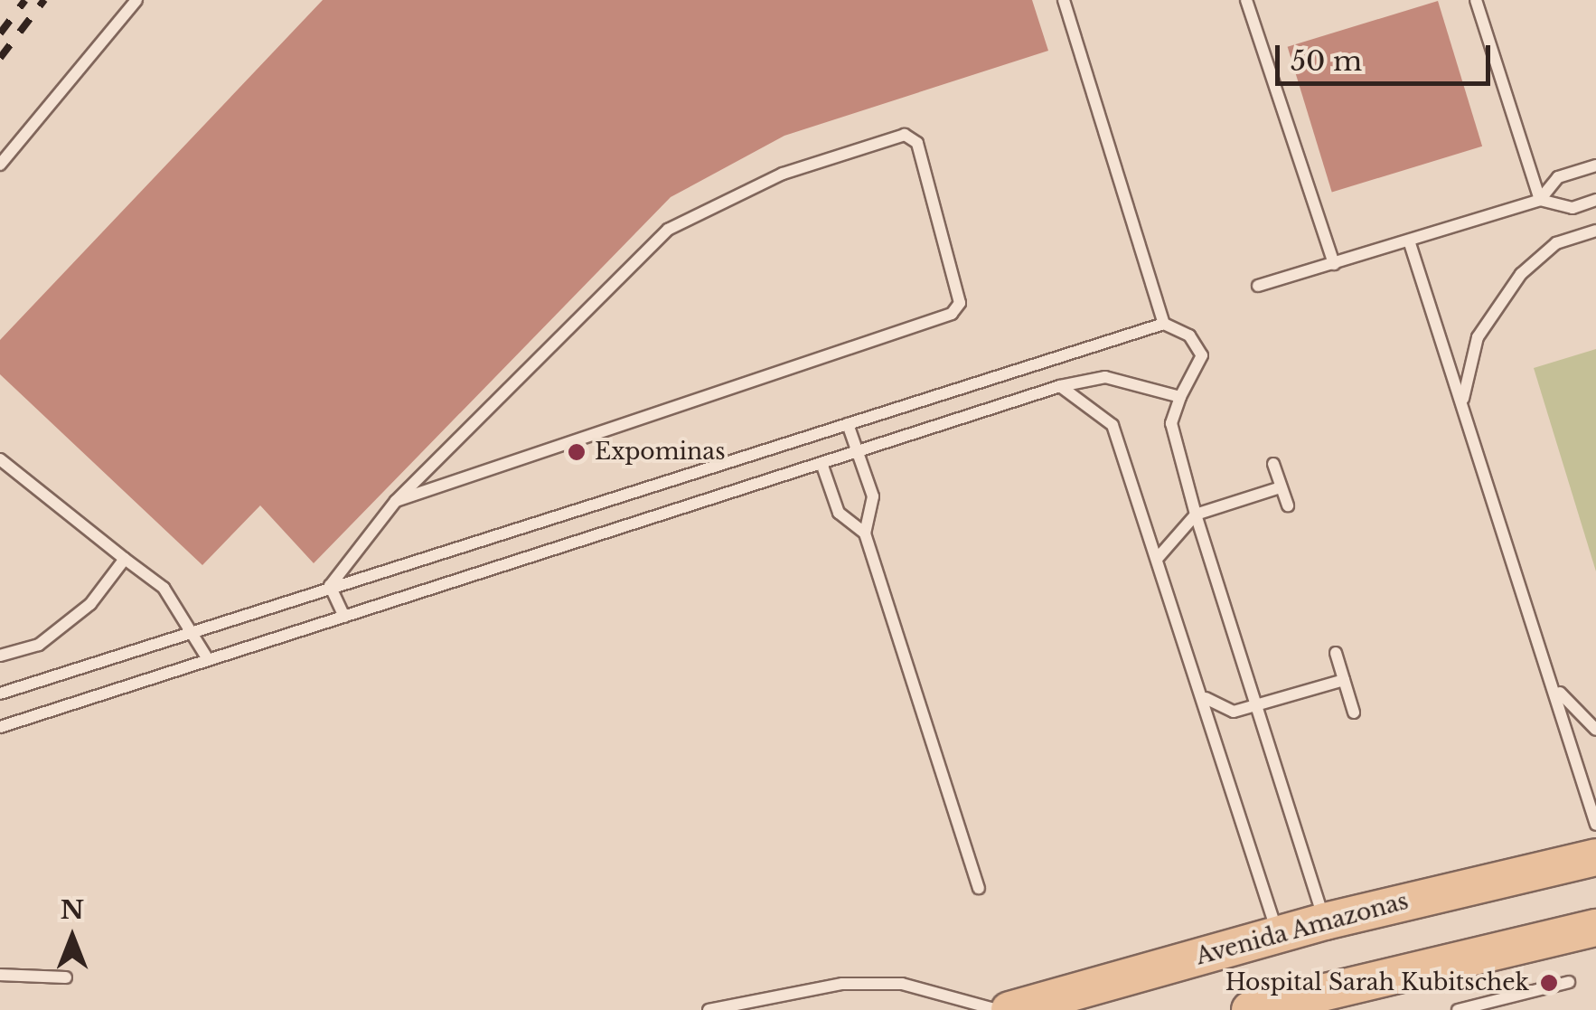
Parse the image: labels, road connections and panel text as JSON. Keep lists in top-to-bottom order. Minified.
{"streets":{"main road":["Avenida Amazonas"]},"places":["Expominas","Hospital Sarah Kubitschek"],"scale_bar":"50 m","north":"top"}
